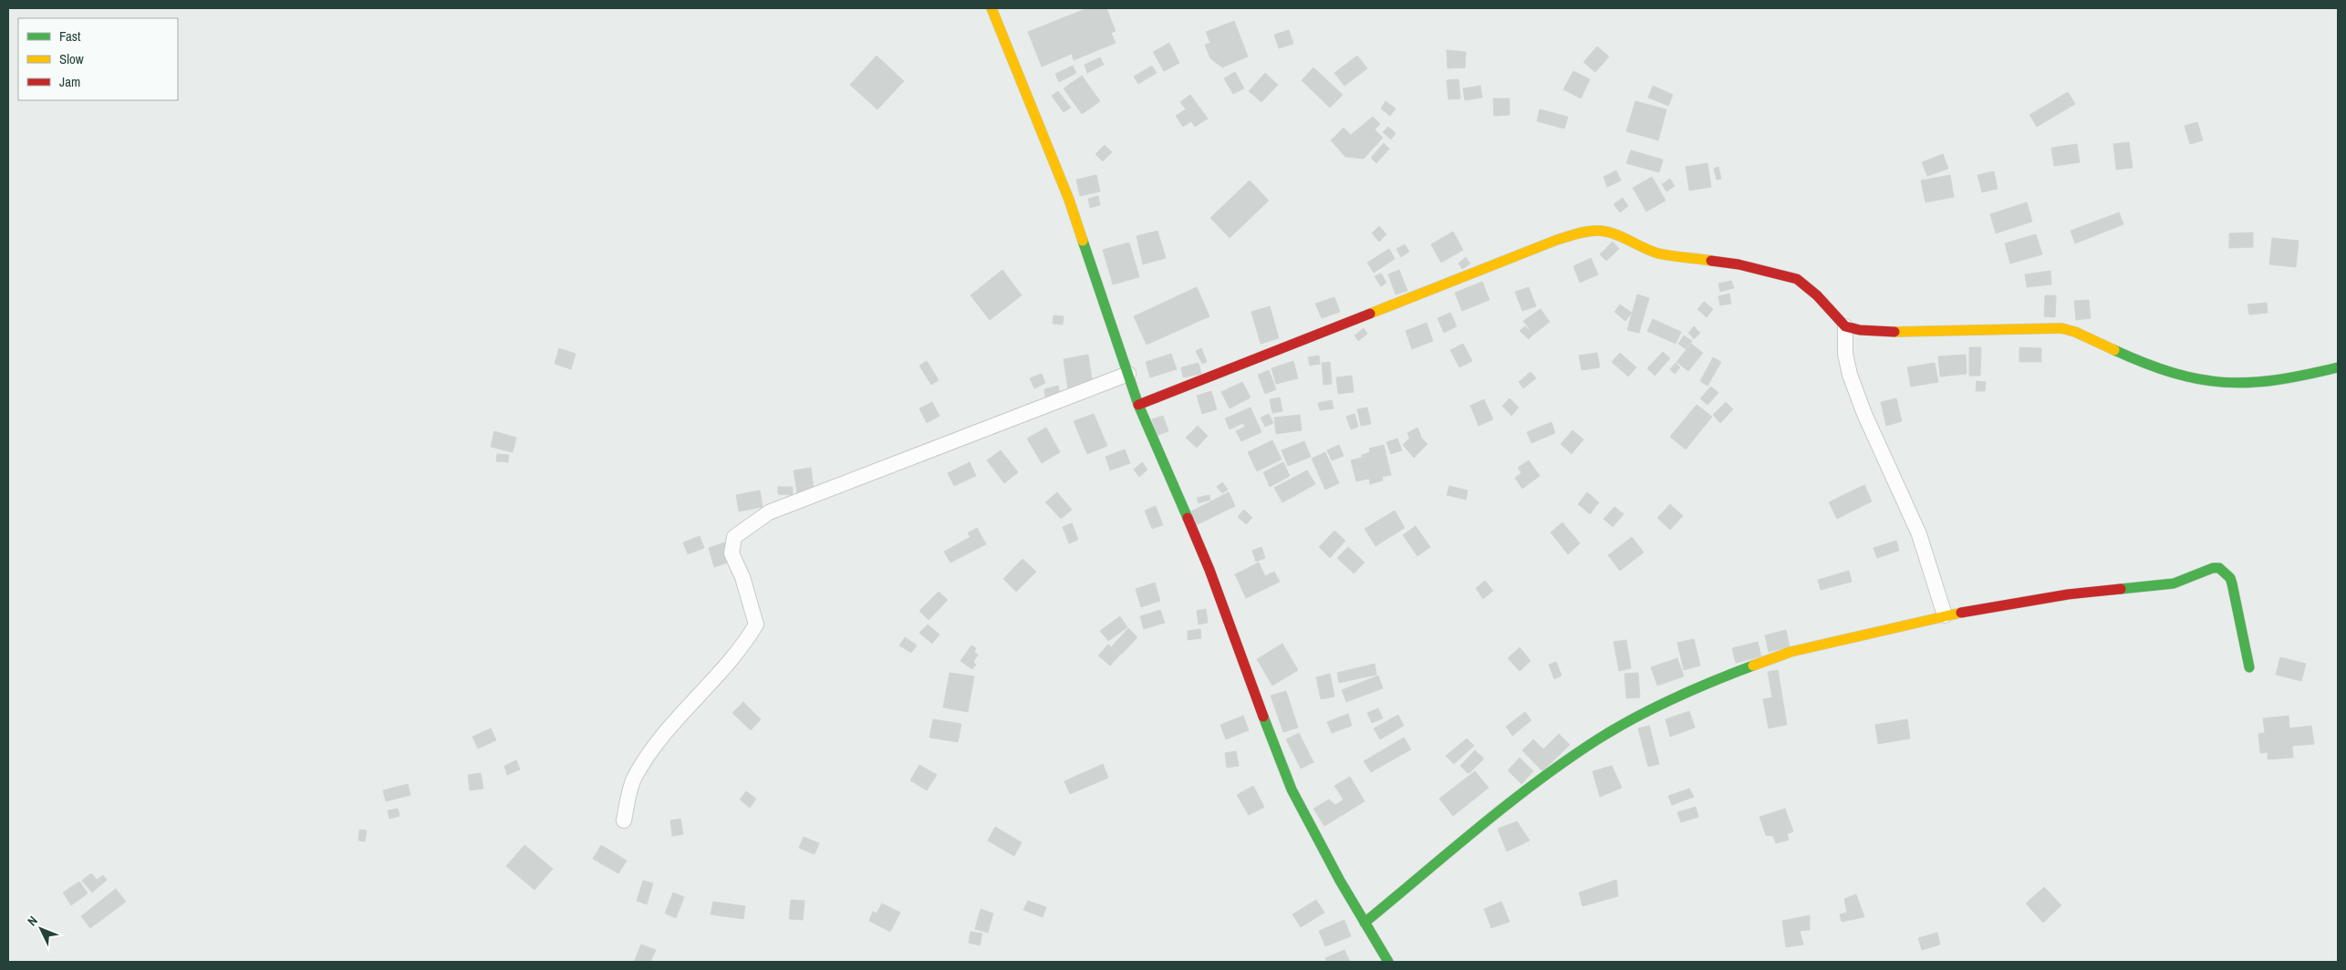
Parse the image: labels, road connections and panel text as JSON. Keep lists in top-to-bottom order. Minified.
{"legend":["Fast","Slow","Jam"],"north":"top left"}
